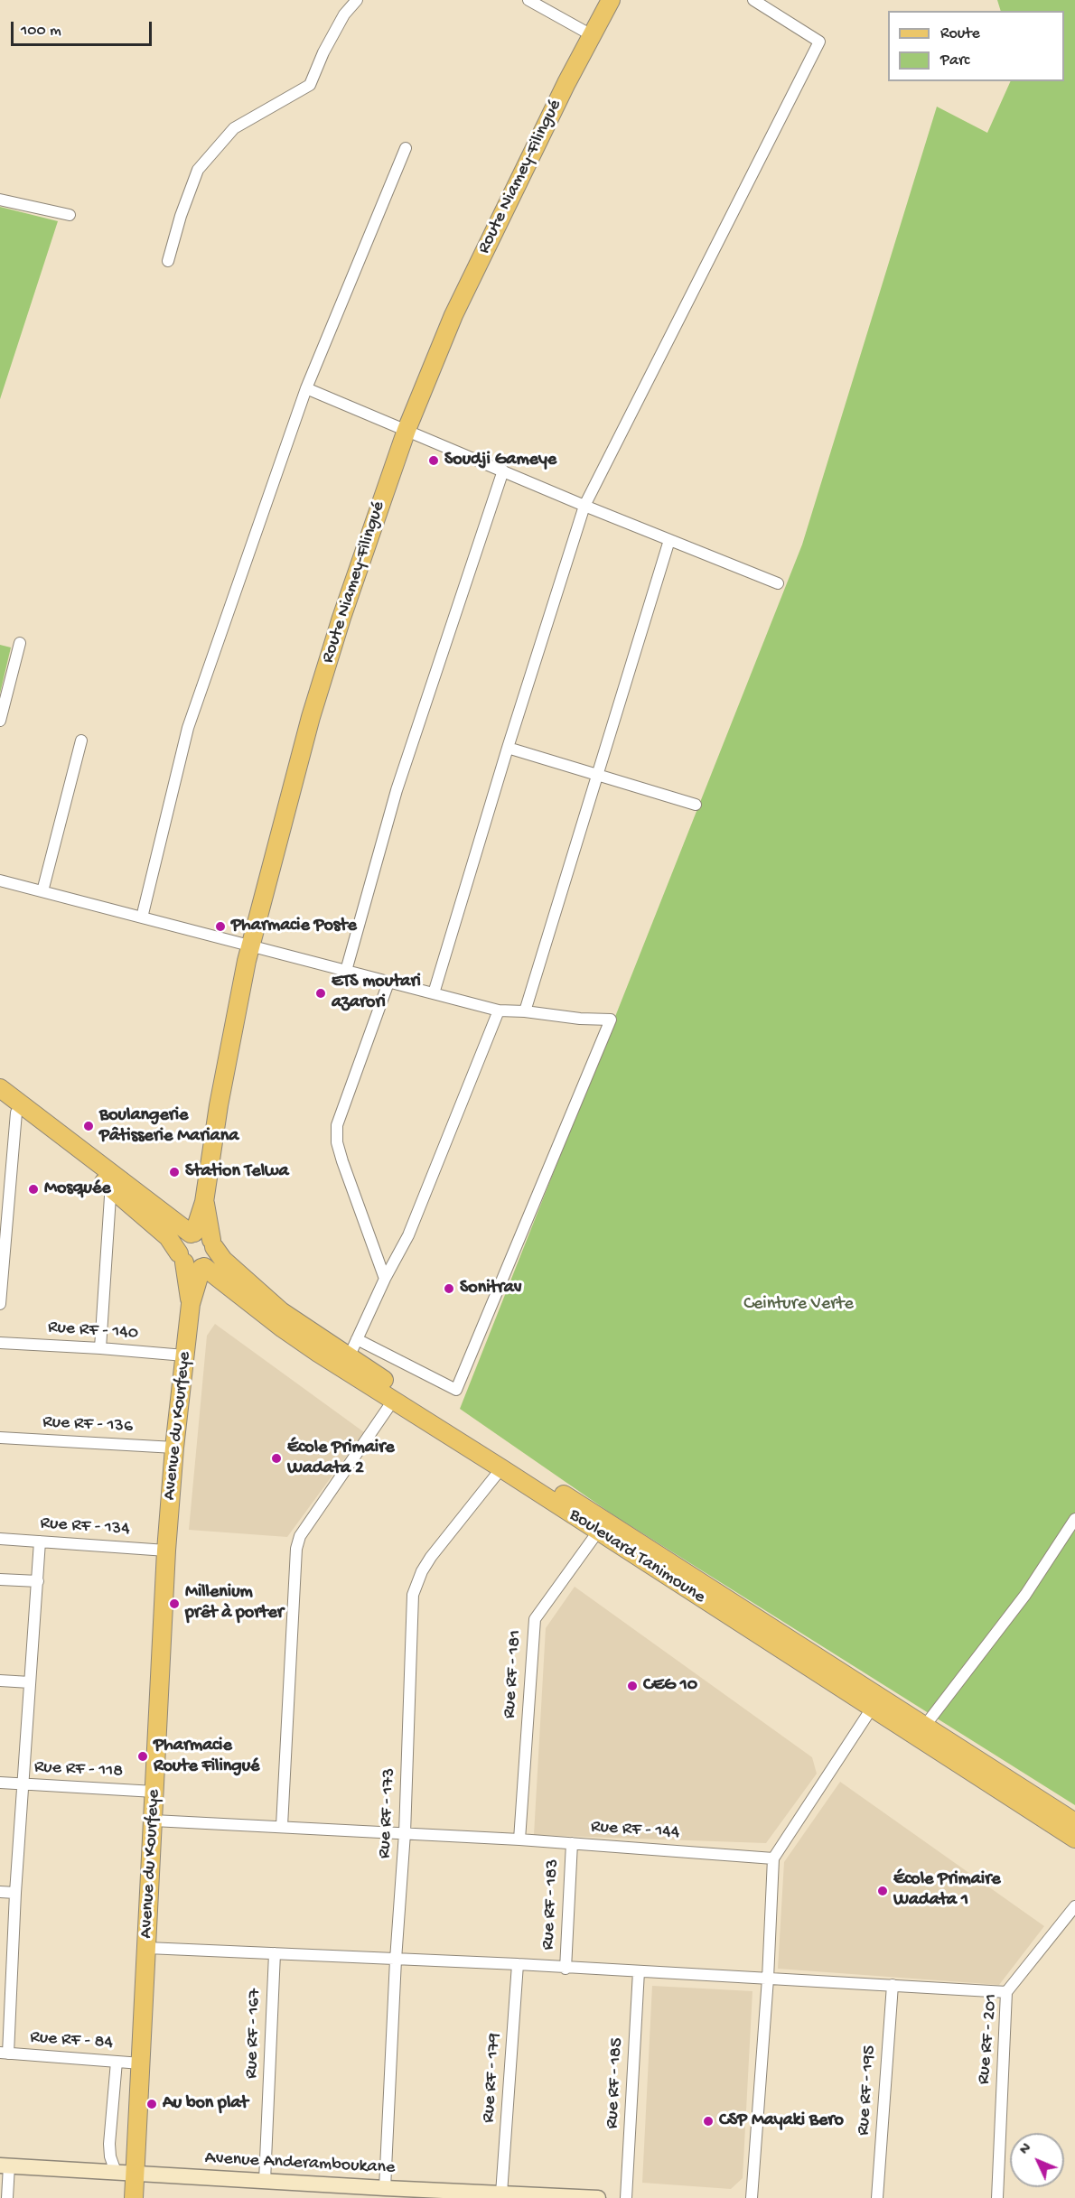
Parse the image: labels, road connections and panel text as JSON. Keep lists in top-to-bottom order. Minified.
{"streets":{"main road":["Route Niamey-Filingué","Avenue du Kourfeye","Boulevard Tanimoune"],"street":["Rue RF - 140","Rue RF - 136","Rue RF - 134","Rue RF - 181","Rue RF - 118","Rue RF - 173","Rue RF - 144","Rue RF - 183","Rue RF - 167","Rue RF - 201","Rue RF - 84","Rue RF - 179","Rue RF - 185","Rue RF - 195","Avenue Anderamboukane"]},"crossings":[["Route Niamey-Filingué","Avenue du Kourfeye"],["Route Niamey-Filingué","Boulevard Tanimoune"],["Rue RF - 140","Avenue du Kourfeye"],["Rue RF - 136","Avenue du Kourfeye"],["Avenue du Kourfeye","Rue RF - 134"],["Avenue du Kourfeye","Boulevard Tanimoune"],["Avenue du Kourfeye","Rue RF - 118"],["Avenue du Kourfeye","Rue RF - 144"],["Avenue du Kourfeye","Rue RF - 84"],["Avenue du Kourfeye","Avenue Anderamboukane"],["Boulevard Tanimoune","Rue RF - 181"],["Boulevard Tanimoune","Rue RF - 173"],["Rue RF - 181","Rue RF - 144"],["Rue RF - 173","Rue RF - 144"],["Rue RF - 173","Avenue Anderamboukane"],["Rue RF - 144","Rue RF - 183"],["Rue RF - 167","Avenue Anderamboukane"],["Rue RF - 179","Avenue Anderamboukane"]],"parks":["Ceinture Verte"],"places":["Soudji Gameye","Pharmacie Poste","ETS moutari azarori","Boulangerie Pâtisserie Mariana","Station Telwa","Mosquée","Sonitrav","École Primaire Wadata 2","Millenium prêt à porter","CEG 10","Pharmacie Route Filingué","École Primaire Wadata 1","Au bon plat","CSP Mayaki Bero"],"legend":["Route","Parc"],"scale_bar":"100 m","north":"top left"}
